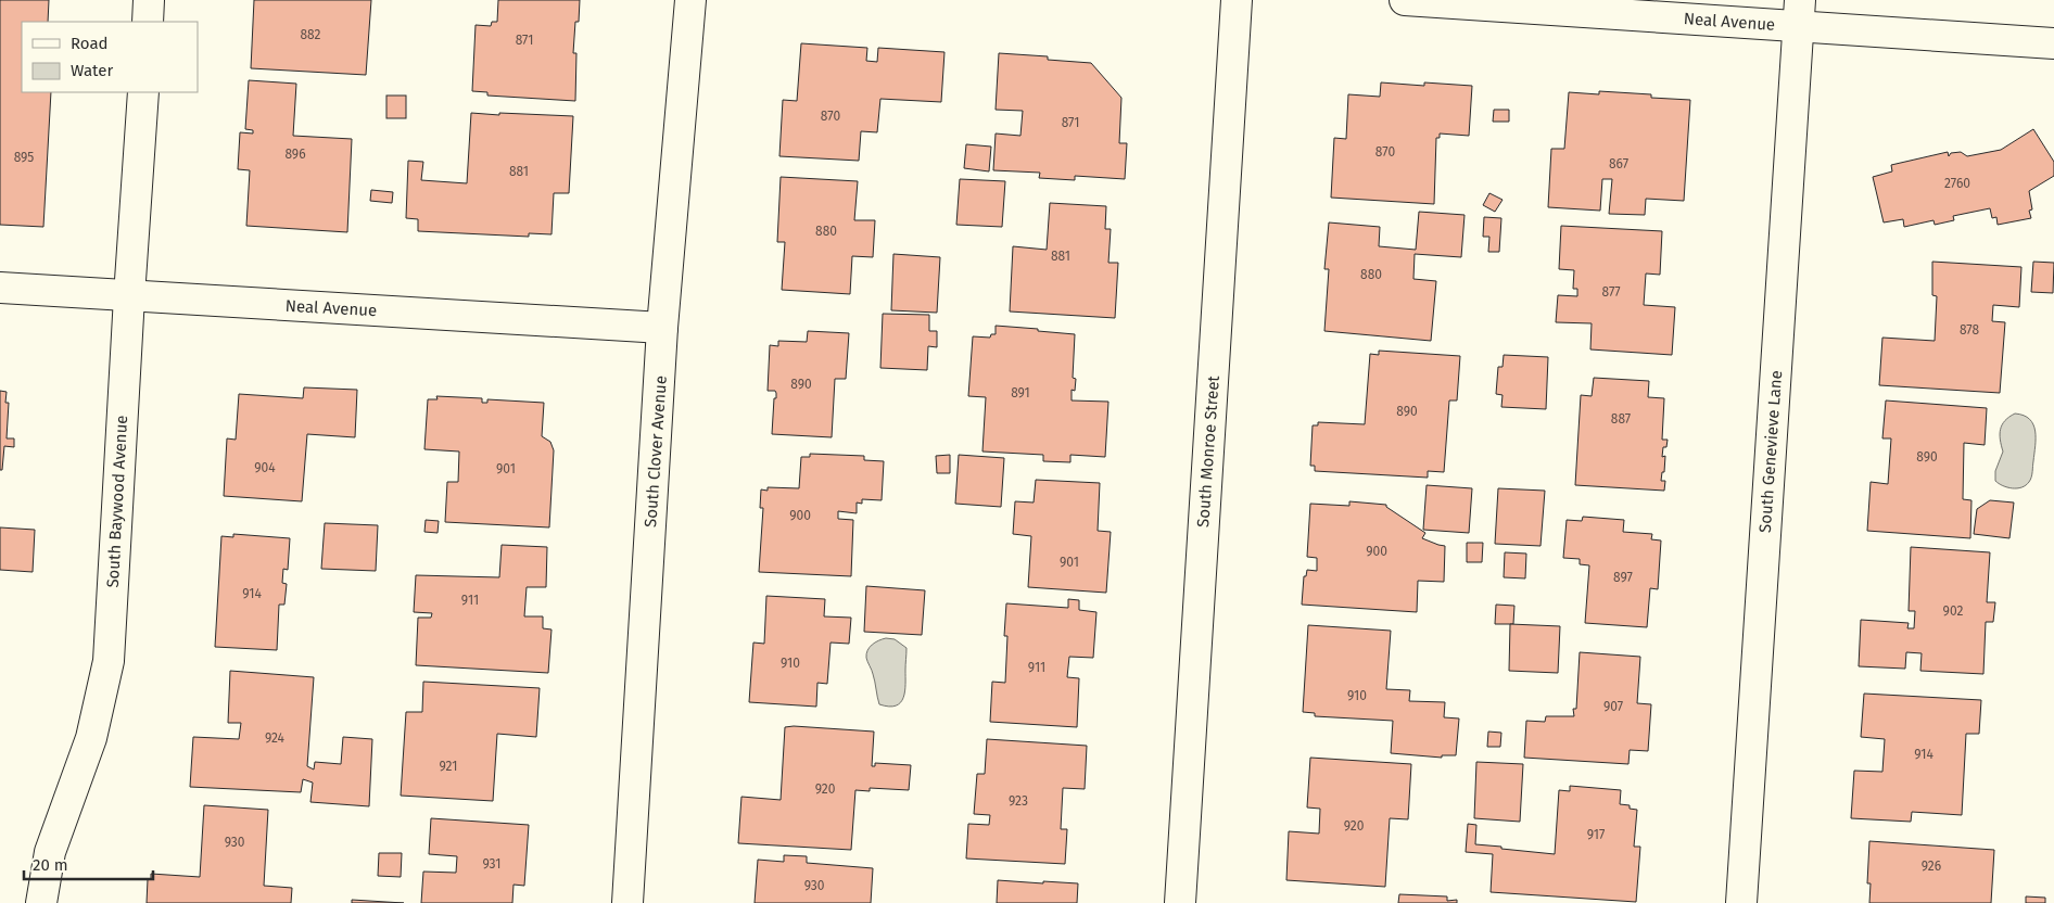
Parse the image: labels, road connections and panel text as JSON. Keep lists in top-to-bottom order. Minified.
{"streets":{"street":["Neal Avenue","South Clover Avenue","South Monroe Street","South Genevieve Lane","South Baywood Avenue"]},"crossings":[["Neal Avenue","South Clover Avenue"],["Neal Avenue","South Genevieve Lane"],["Neal Avenue","South Baywood Avenue"]],"house_numbers":["882","871","870","871","870","896","895","867","881","2760","880","881","880","877","878","890","891","890","887","890","904","901","900","900","901","897","914","911","902","910","911","910","907","924","914","921","920","923","920","917","930","931","926","930"],"legend":["Road","Water"],"scale_bar":"20 m"}
